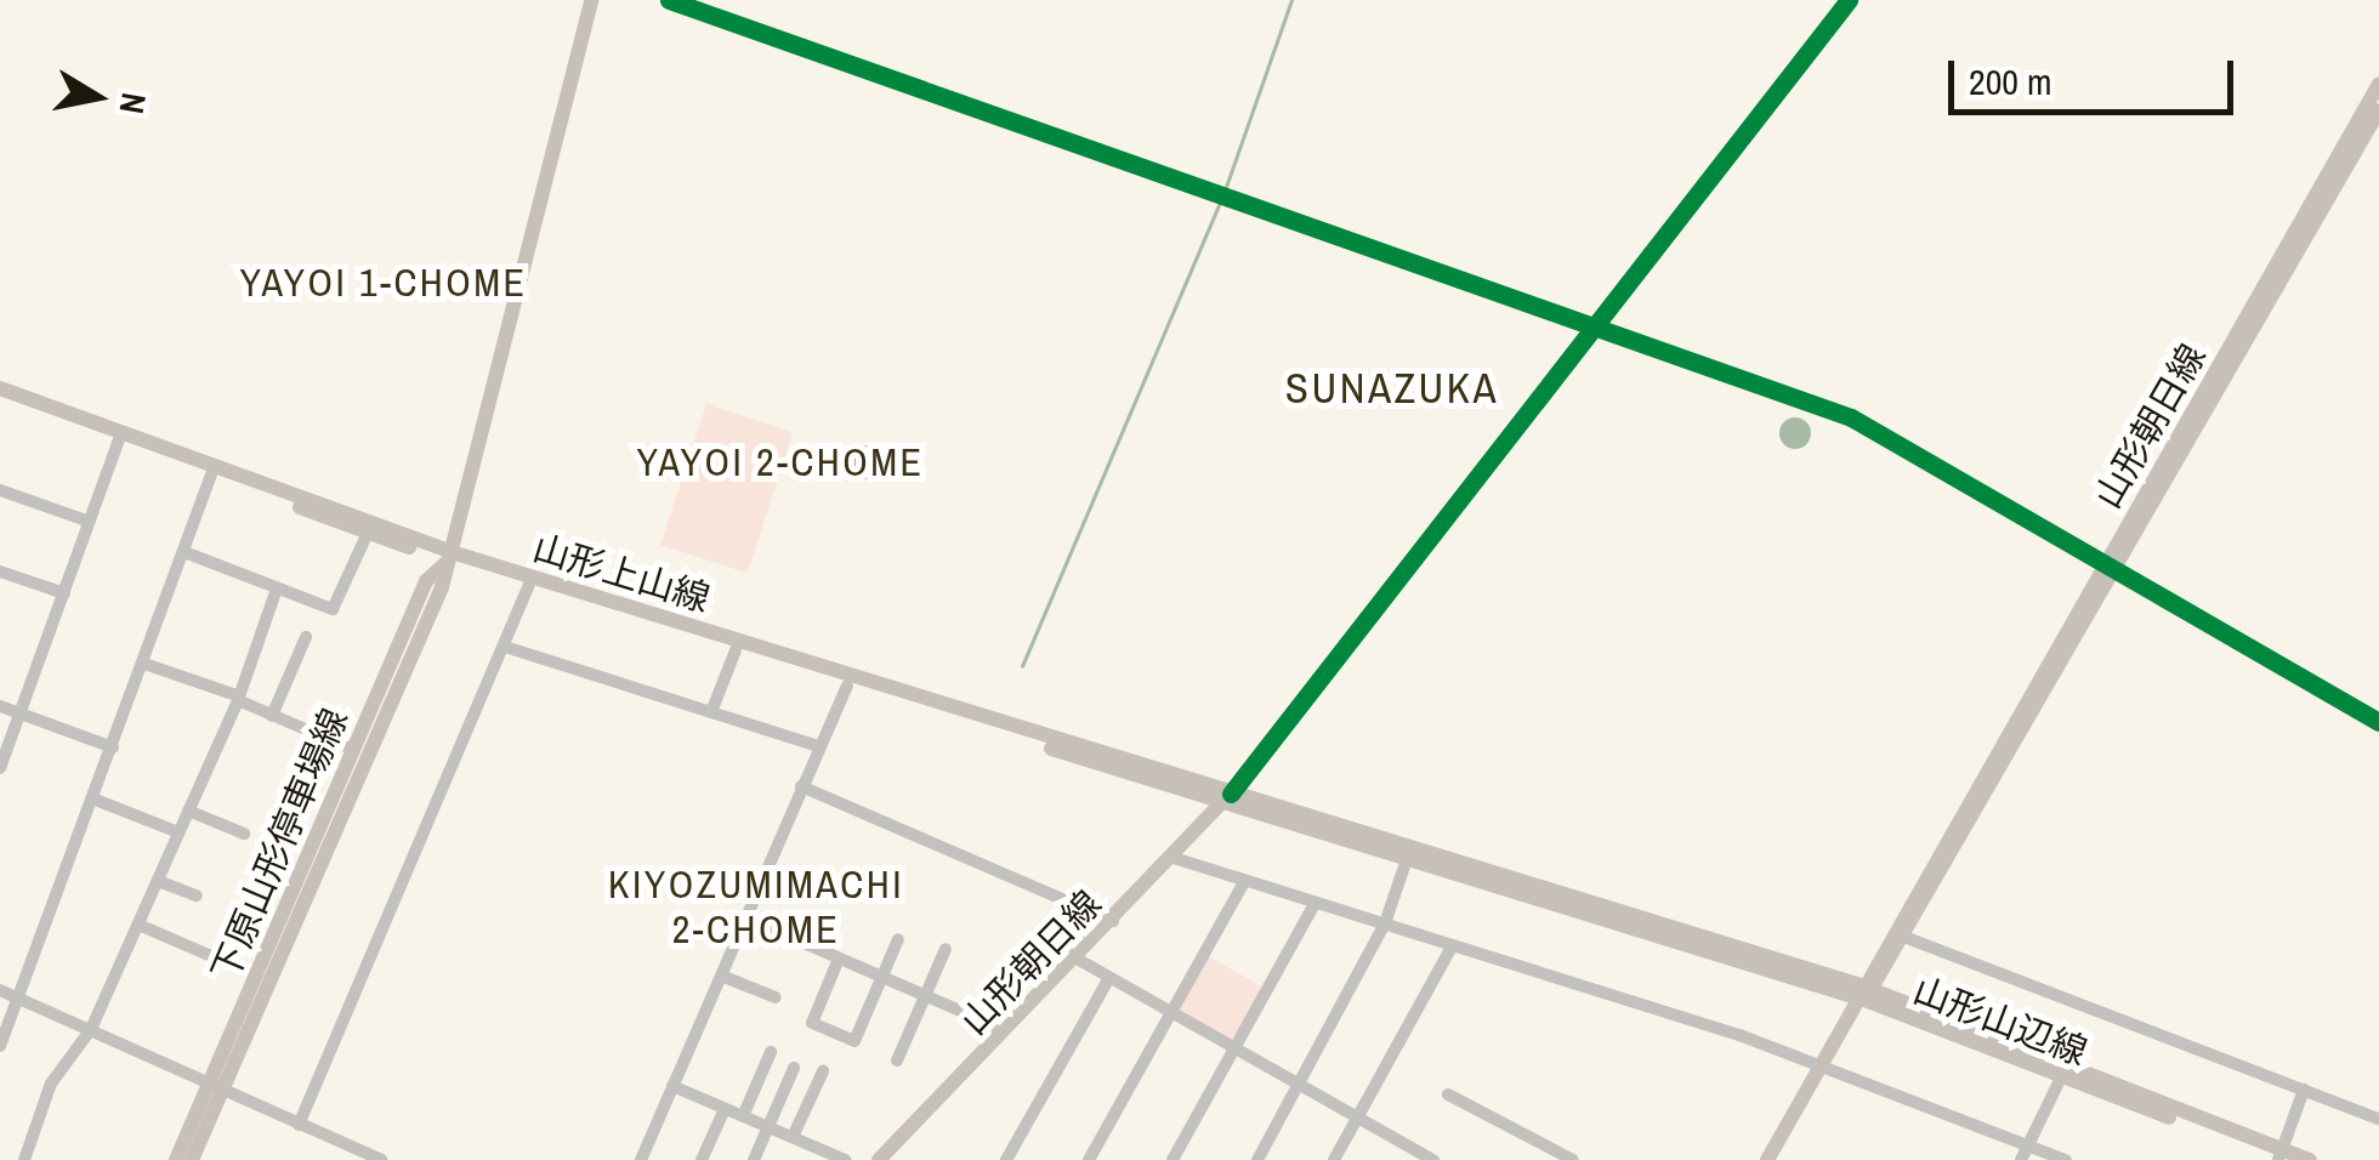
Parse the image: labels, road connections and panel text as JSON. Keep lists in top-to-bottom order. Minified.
{"streets":{"main road":["山形朝日線","山形上山線","下原山形停車場線","山形山辺線"]},"crossings":[["山形朝日線","山形上山線"],["山形朝日線","山形山辺線"],["山形上山線","下原山形停車場線"]],"districts":["YAYOI 1-CHOME","SUNAZUKA","YAYOI 2-CHOME","KIYOZUMIMACHI 2-CHOME"],"scale_bar":"200 m","north":"right"}
